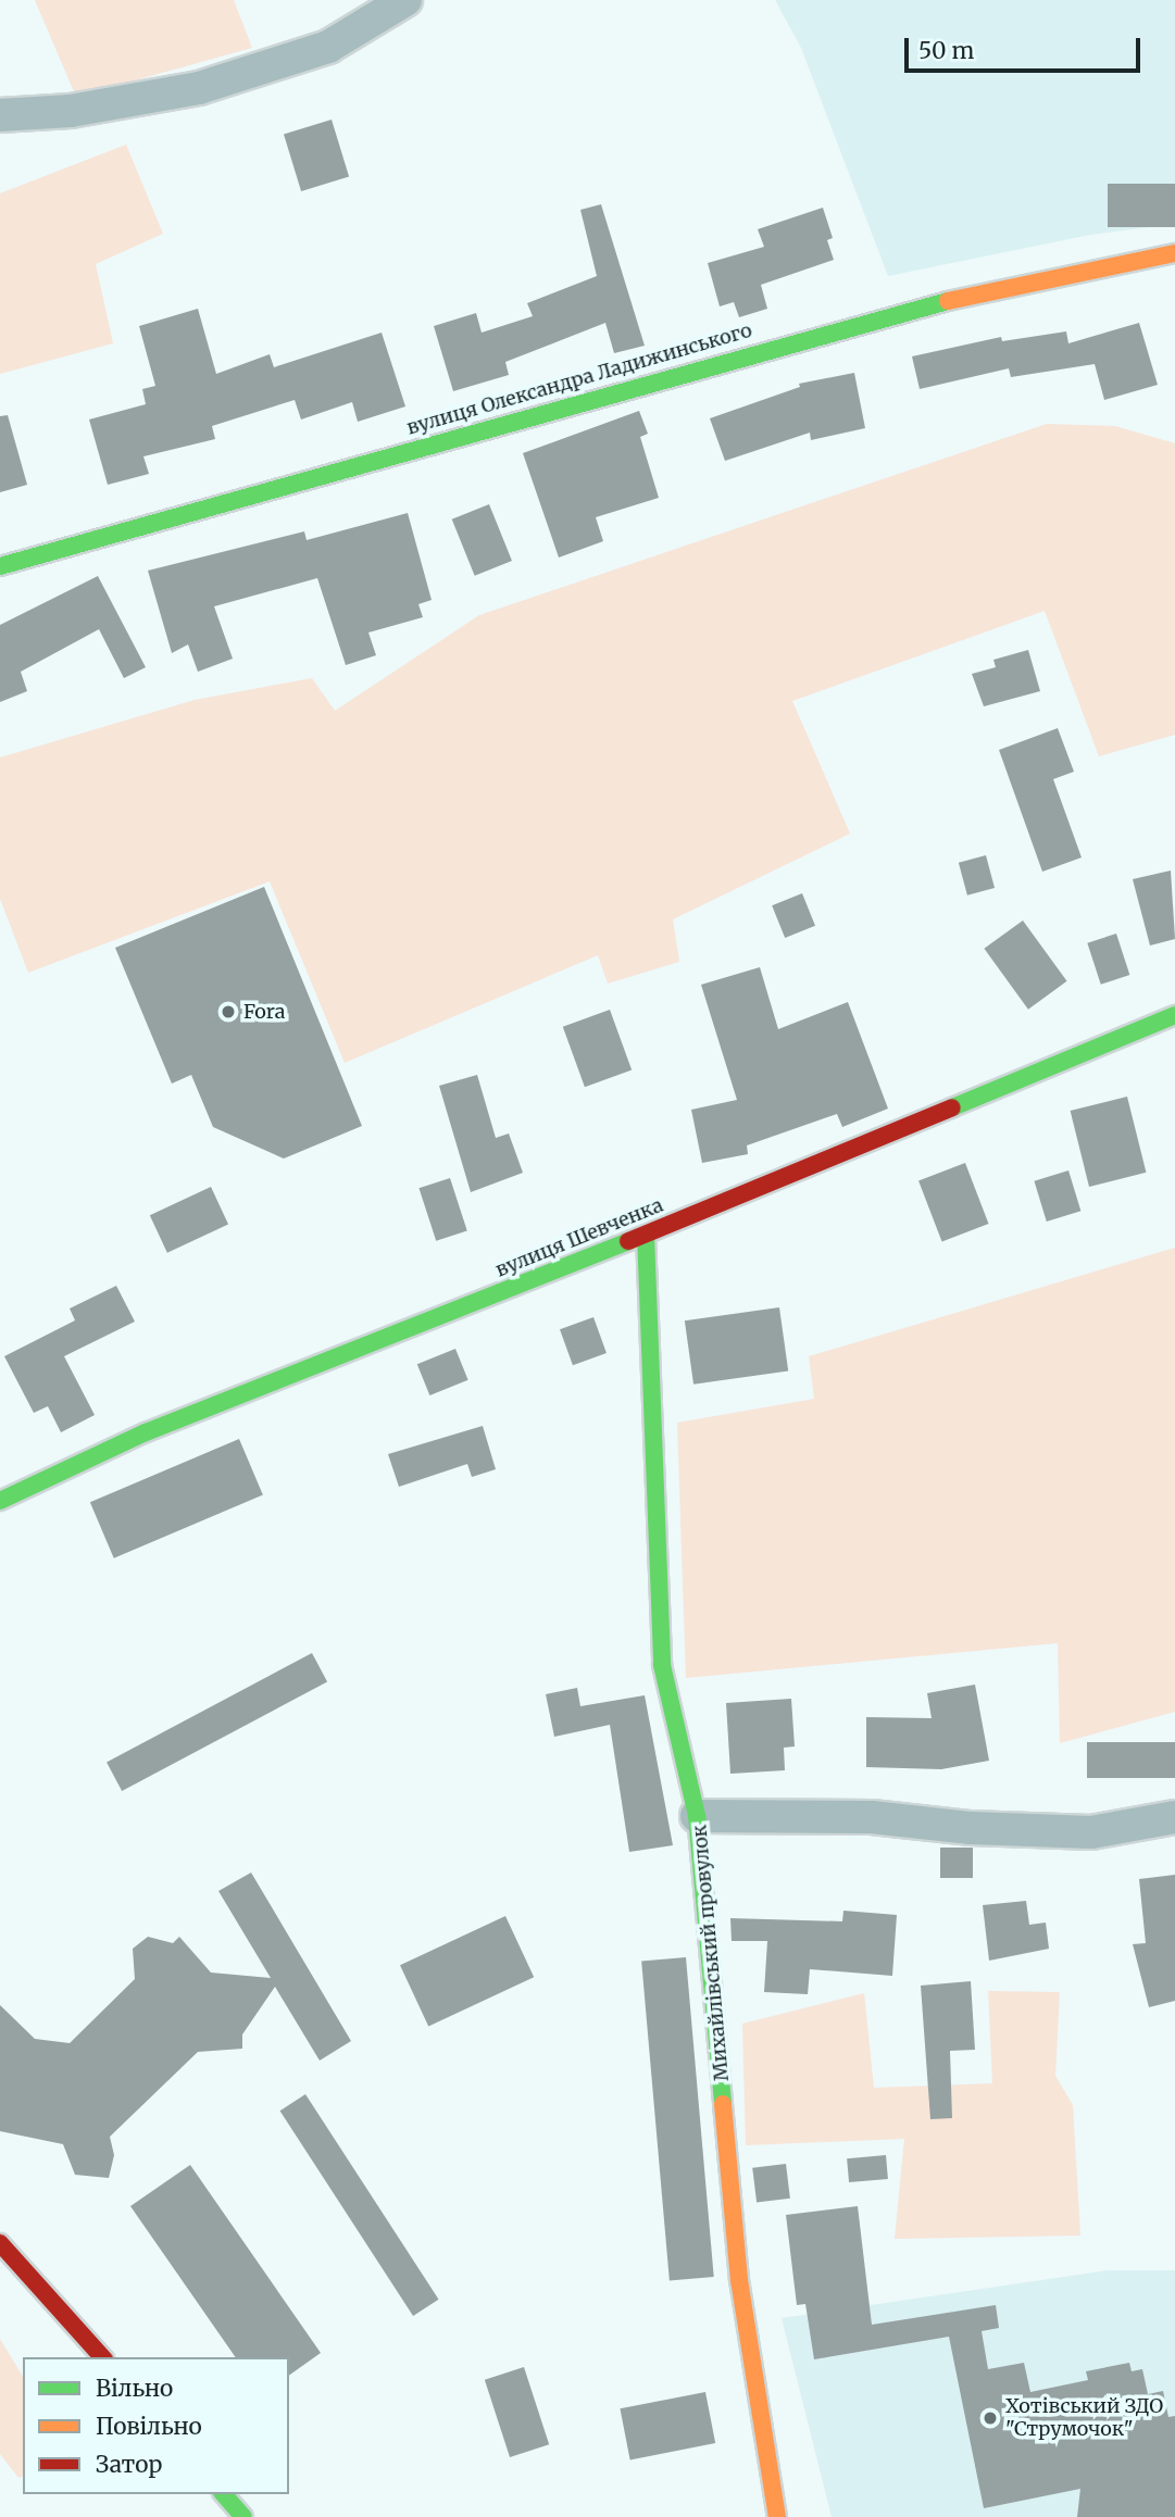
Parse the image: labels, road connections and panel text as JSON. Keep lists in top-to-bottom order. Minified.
{"streets":{"street":["вулиця Олександра Ладижинського","вулиця Шевченка","Михайлівський провулок"]},"places":["Fora","Хотівський ЗДО \"Струмочок\""],"legend":["Вільно","Повільно","Затор"],"scale_bar":"50 m"}
